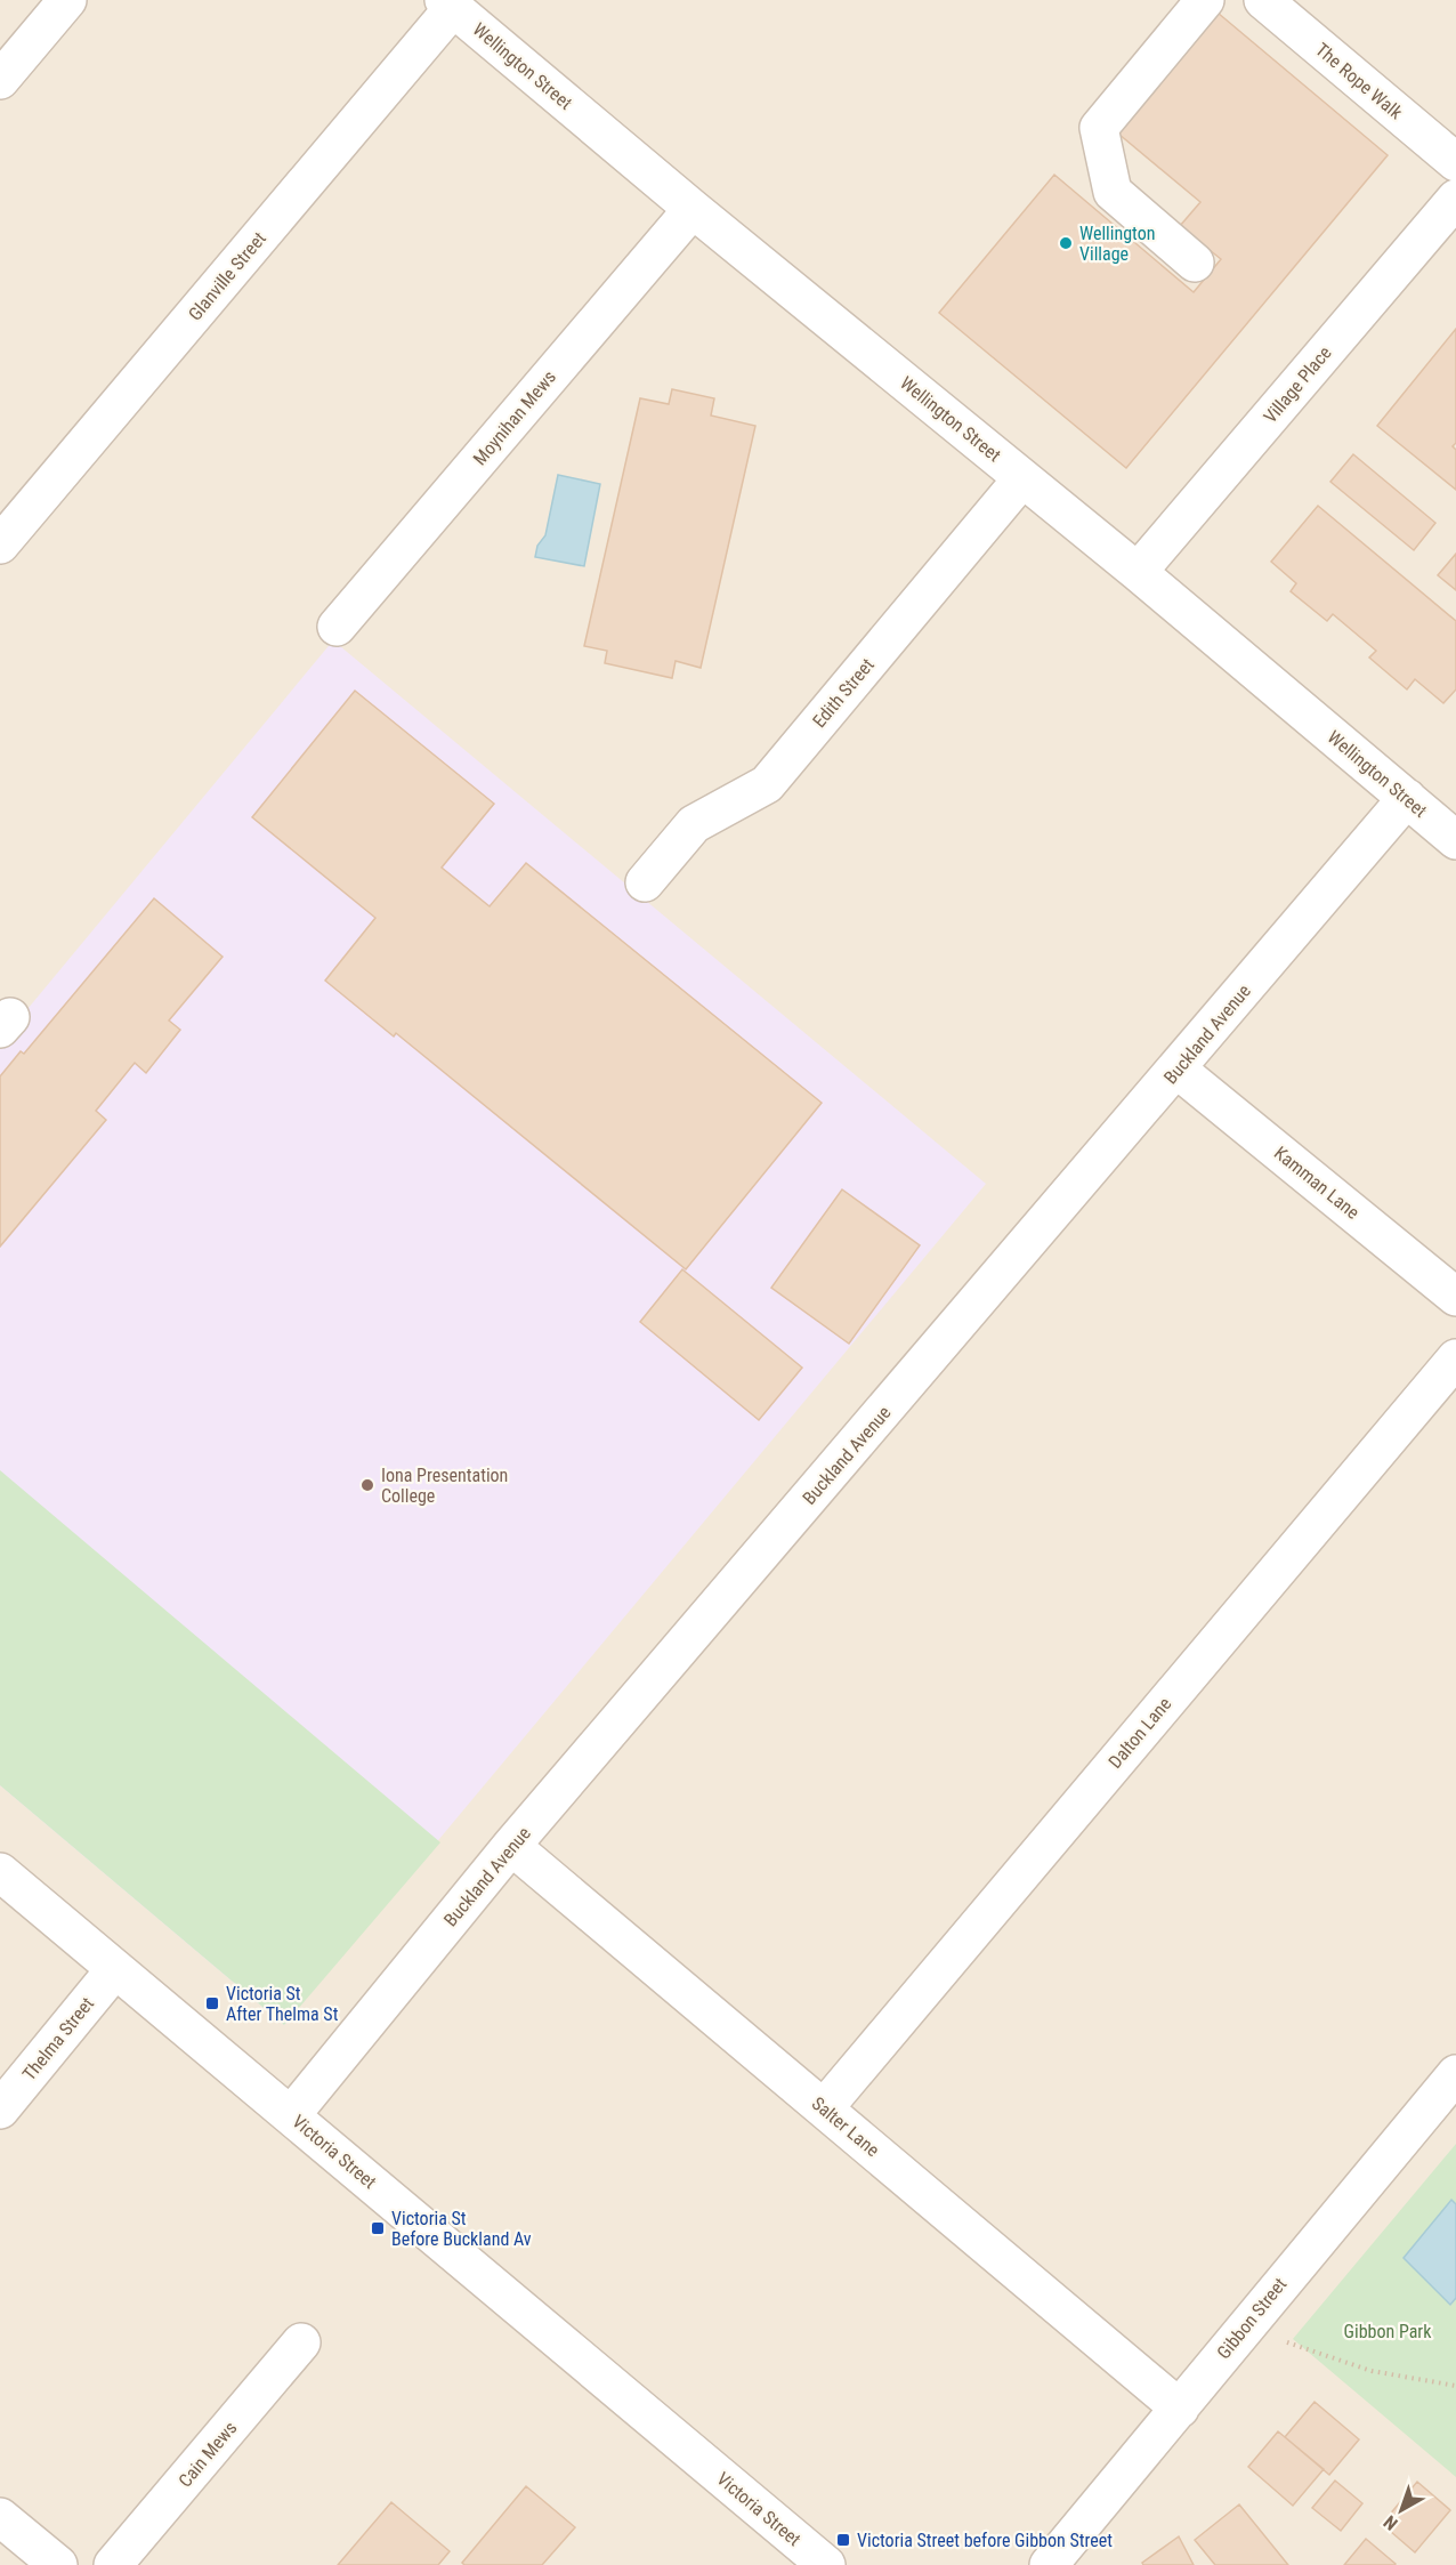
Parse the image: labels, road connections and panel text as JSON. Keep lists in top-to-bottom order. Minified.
{"streets":{"street":["Wellington Street","The Rope Walk","Glanville Street","Village Place","Moynihan Mews","Edith Street","Buckland Avenue","Kamman Lane","Dalton Lane","Thelma Street","Salter Lane","Victoria Street","Gibbon Street","Cain Mews"]},"crossings":[["Wellington Street","Glanville Street"],["Wellington Street","Village Place"],["Wellington Street","Moynihan Mews"],["Wellington Street","Edith Street"],["Wellington Street","Buckland Avenue"],["Buckland Avenue","Kamman Lane"],["Buckland Avenue","Salter Lane"],["Buckland Avenue","Victoria Street"],["Dalton Lane","Salter Lane"],["Thelma Street","Victoria Street"],["Salter Lane","Gibbon Street"]],"parks":["Gibbon Park"],"places":{"other":["Wellington Village","Iona Presentation College"],"transit":["Victoria St After Thelma St","Victoria St Before Buckland Av","Victoria Street before Gibbon Street"]},"north":"bottom left"}
